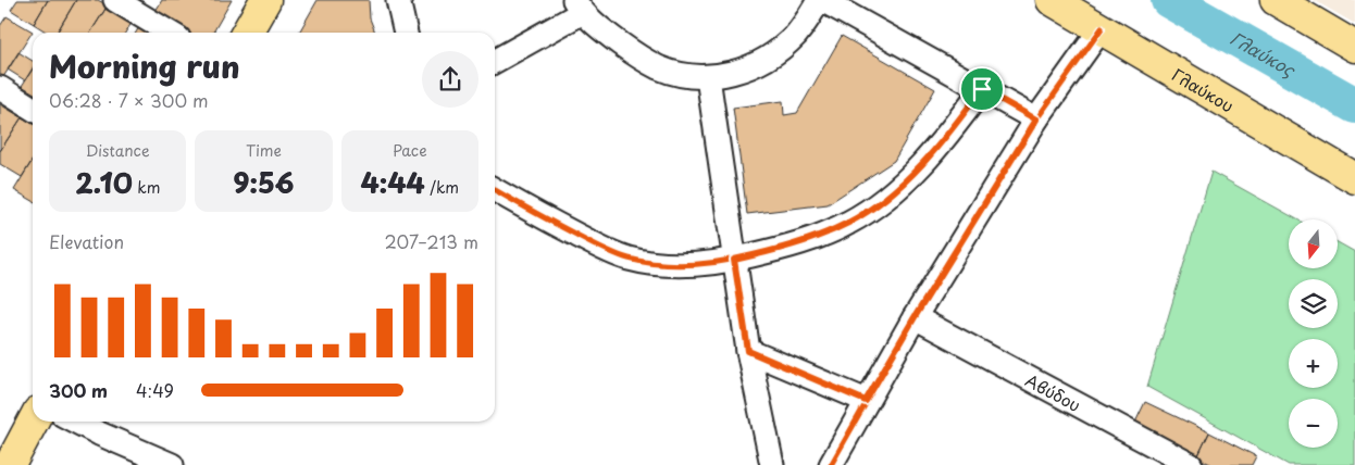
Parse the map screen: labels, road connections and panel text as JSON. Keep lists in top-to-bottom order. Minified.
{"streets":{"main road":["Γλαύκου"],"street":["Αβύδου"]},"water":["Γλαύκος"],"north":"bottom","page":{"heading":["Morning run","06:28 · 7 × 300 m"],"stats":[["Distance","2.10 km"],["Time","9:56"],["Pace","4:44 /km"]],"chart":["Elevation","207–213 m"],"map_buttons":["+","−"],"list":[{"name":"300 m","note":"4:49"}]}}
